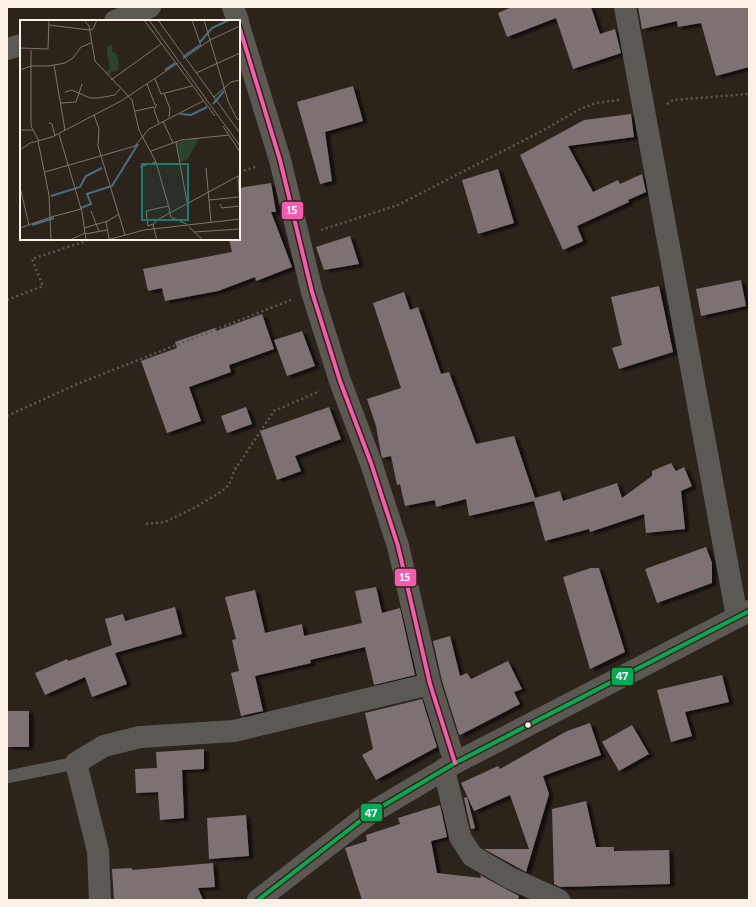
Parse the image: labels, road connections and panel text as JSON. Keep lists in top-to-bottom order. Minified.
{"lines":["transit line 15","transit line 47"]}
